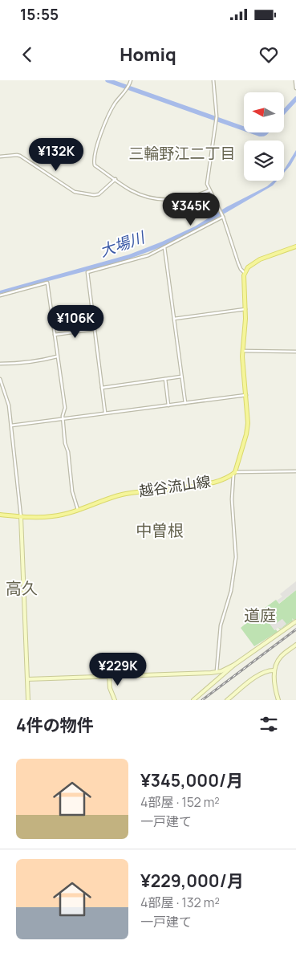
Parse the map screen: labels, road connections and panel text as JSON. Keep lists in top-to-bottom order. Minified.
{"streets":{"main road":["越谷流山線"]},"districts":["三輪野江二丁目","中曽根","高久","道庭"],"water":["大場川"],"north":"left","page":{"status":"15:55","header":"Homiq","price":["¥132K","¥345K","¥106K","¥229K"],"heading":"4件の物件","list":[{"name":"¥345,000/月","note":"4部屋 · 152 m² · 一戸建て"},{"name":"¥229,000/月","note":"4部屋 · 132 m² · 一戸建て"}]}}
